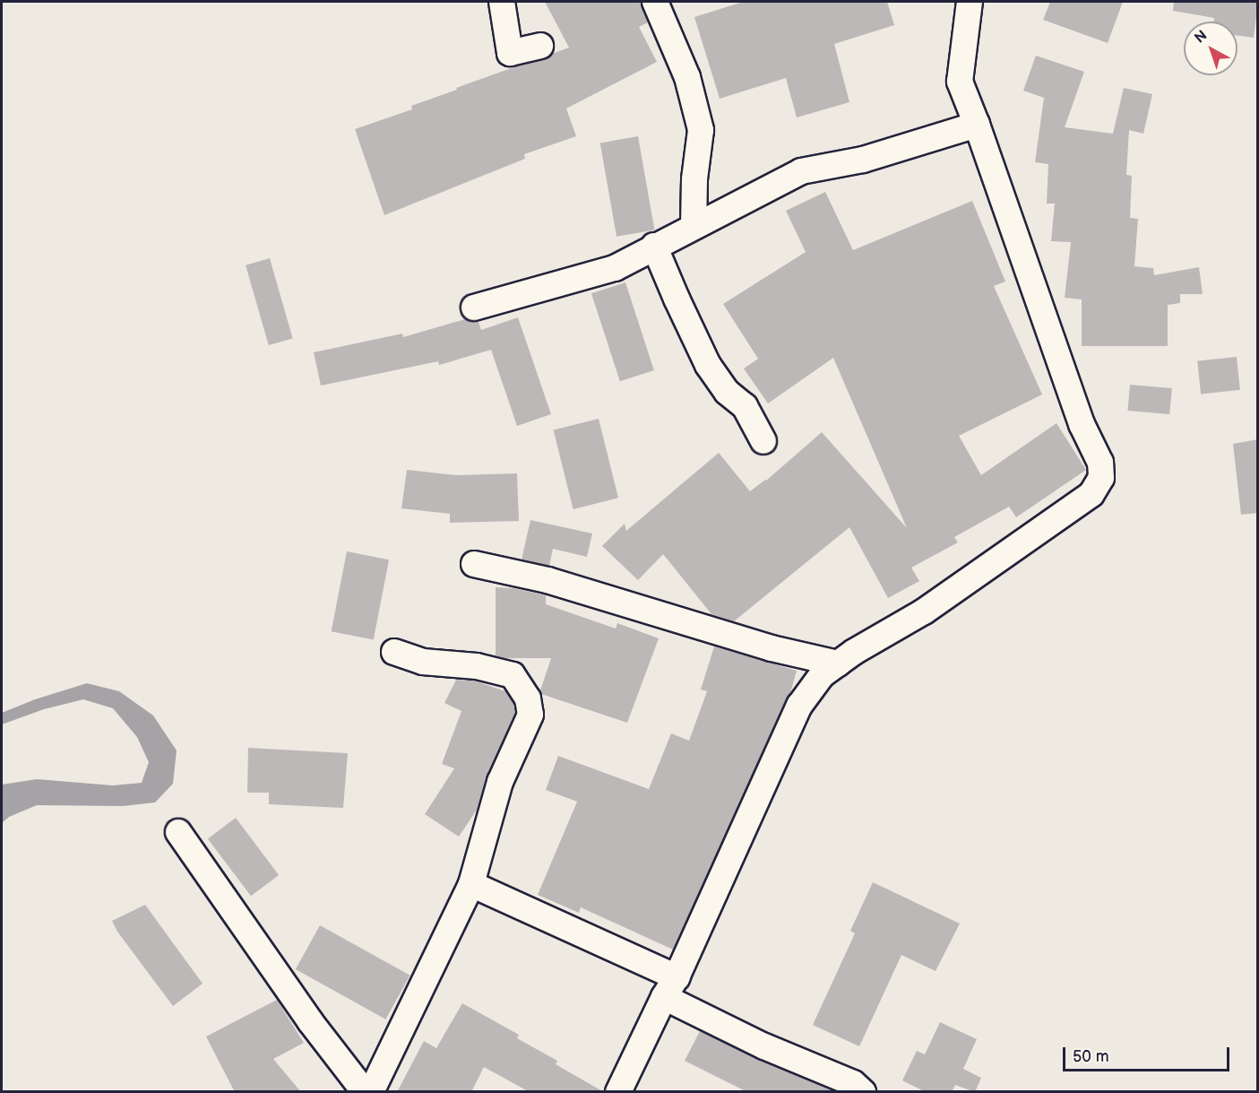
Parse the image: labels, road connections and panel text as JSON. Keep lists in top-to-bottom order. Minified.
{"scale_bar":"50 m","north":"top left"}
